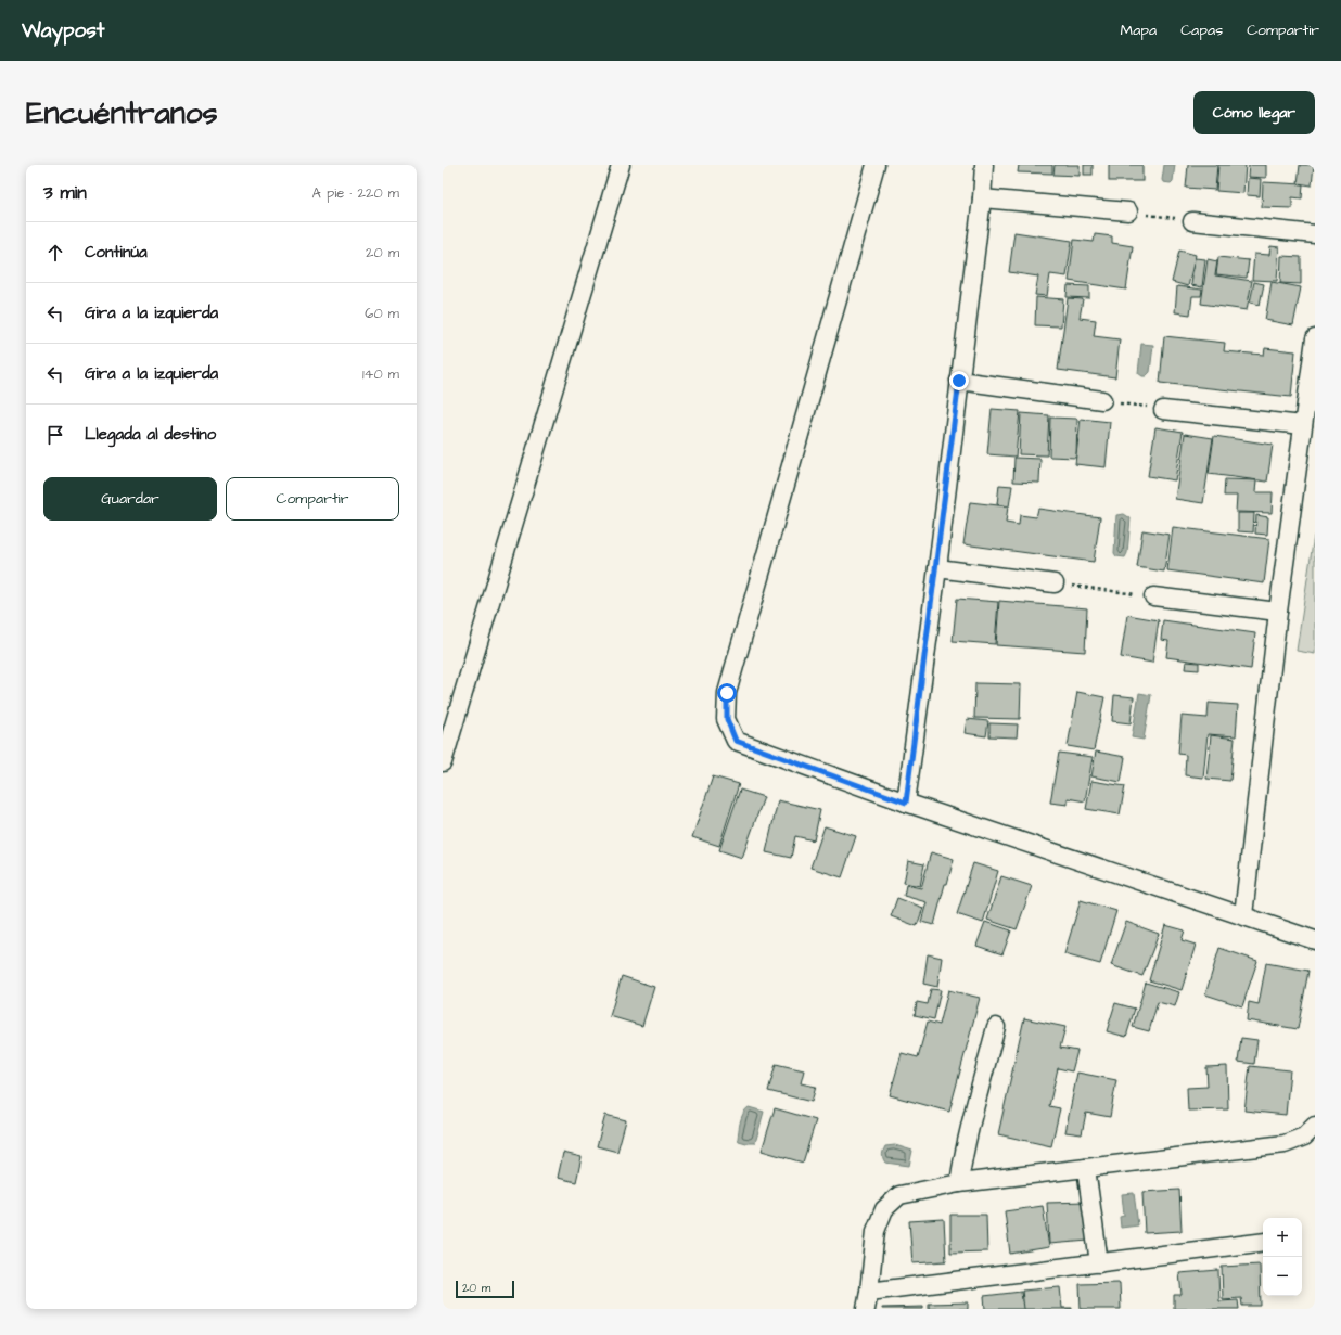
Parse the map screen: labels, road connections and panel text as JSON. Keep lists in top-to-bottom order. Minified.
{"scale_bar":"20 m","page":{"header":"Waypost","nav":["Mapa","Capas","Compartir"],"buttons":["Cómo llegar",["Guardar","Compartir"]],"title":"Encuéntranos","heading":["3 min","A pie · 220 m"],"list":[["Continúa","20 m"],["Gira a la izquierda","60 m"],["Gira a la izquierda","140 m"],"Llegada al destino"],"map_buttons":["+","−"],"scale":"20 m"}}
